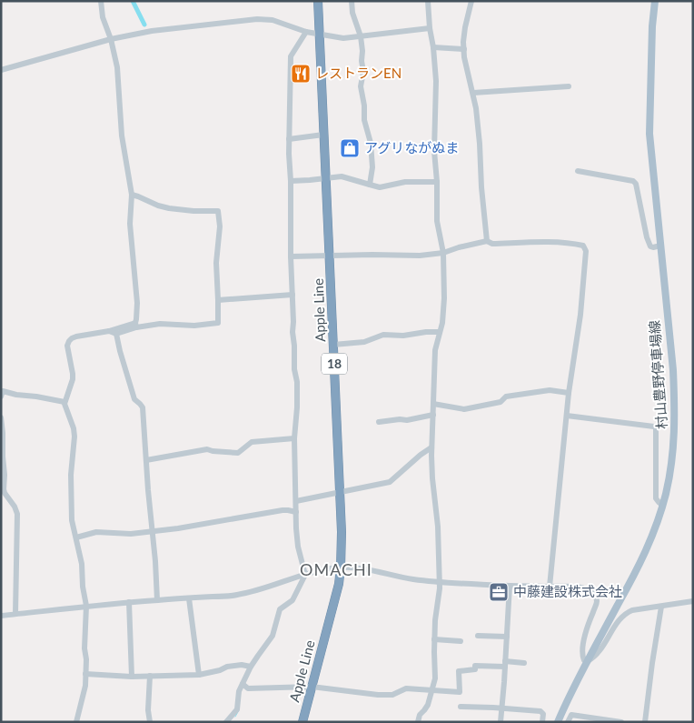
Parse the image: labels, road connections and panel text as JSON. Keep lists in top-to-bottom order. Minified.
{"streets":{"highway":["Apple Line","18"],"main road":["村山豊野停車場線"]},"districts":["OMACHI"],"places":{"restaurant":["レストランEN"],"shop":["アグリながぬま"],"office":["中藤建設株式会社"]}}
